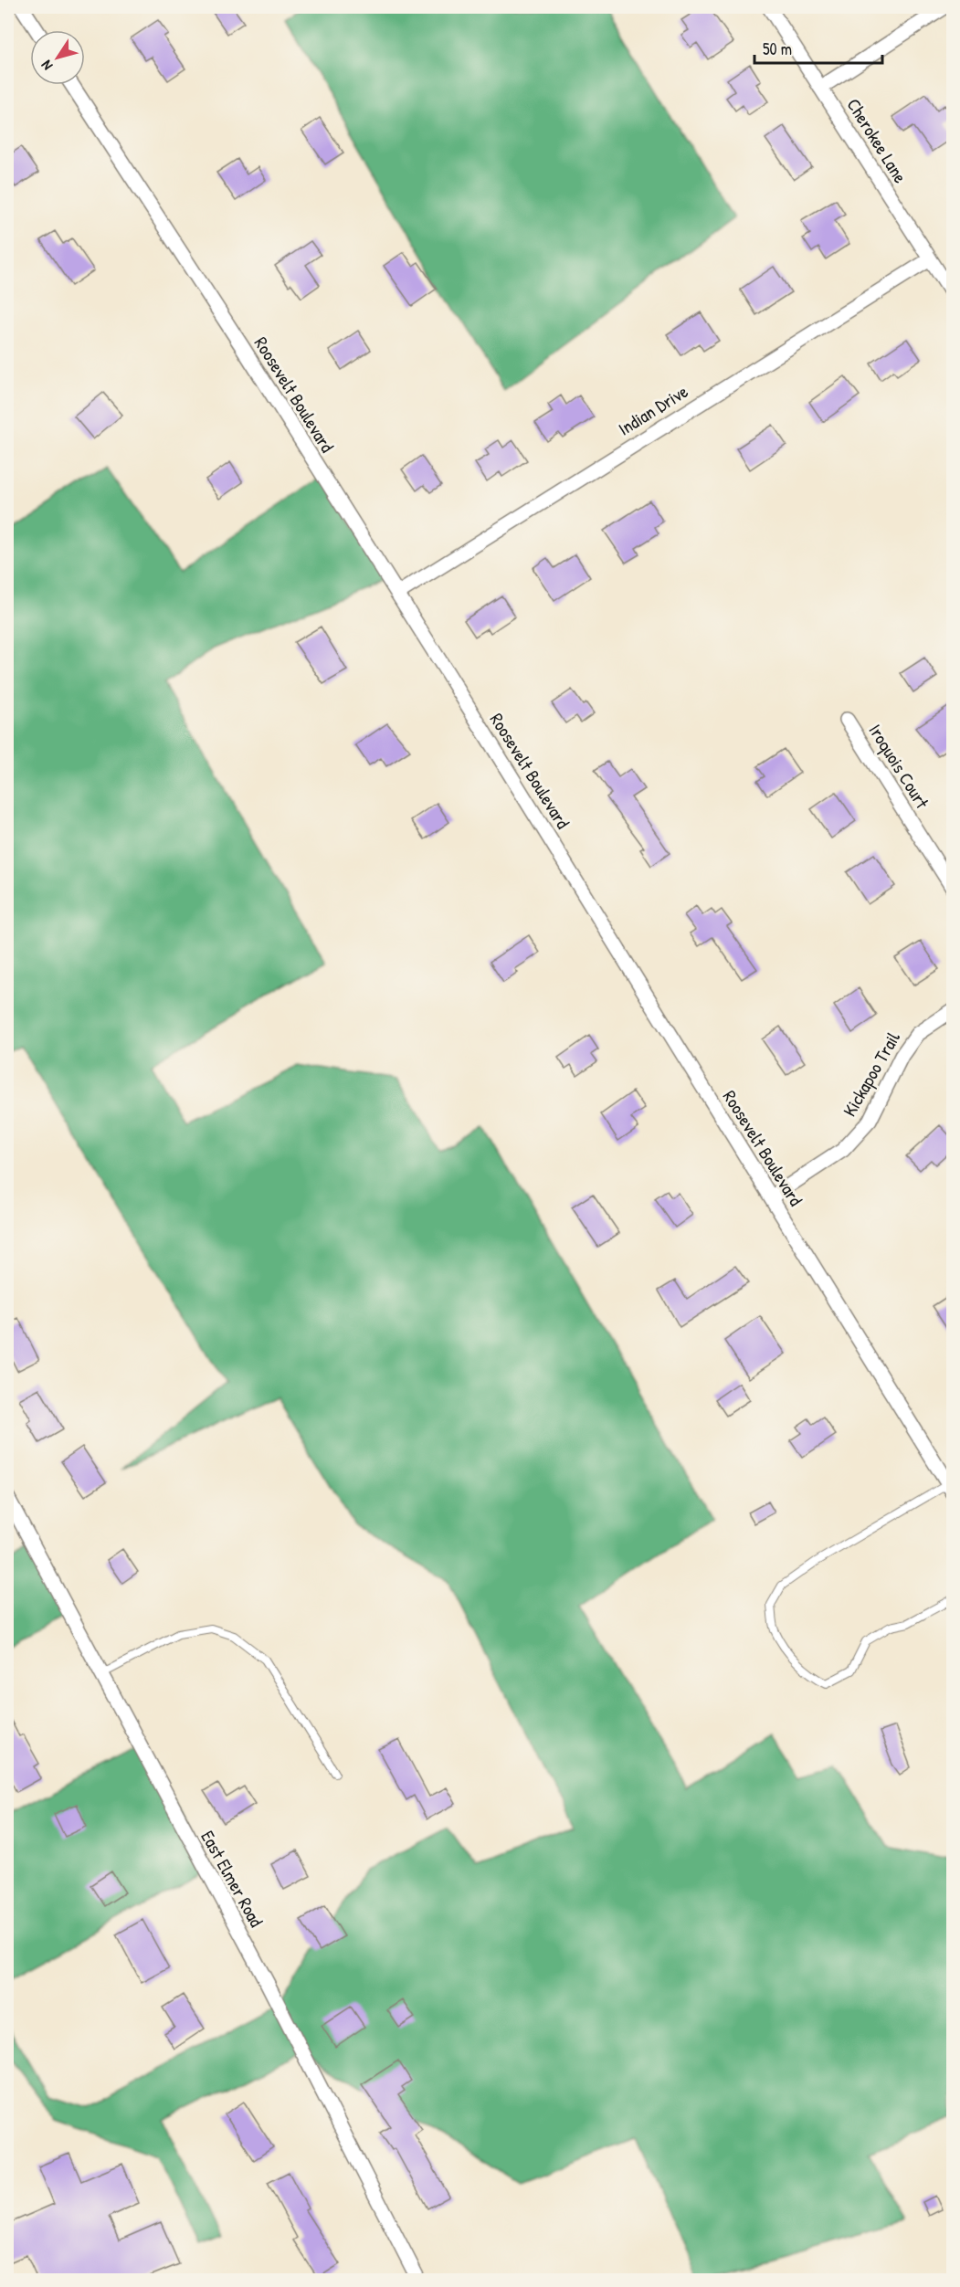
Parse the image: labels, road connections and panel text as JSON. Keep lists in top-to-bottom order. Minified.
{"streets":{"street":["Cherokee Lane","Roosevelt Boulevard","Indian Drive","Iroquois Court","Kickapoo Trail","East Elmer Road"]},"crossings":[["Cherokee Lane","Indian Drive"],["Roosevelt Boulevard","Indian Drive"],["Roosevelt Boulevard","Kickapoo Trail"]],"scale_bar":"50 m","north":"bottom left"}
